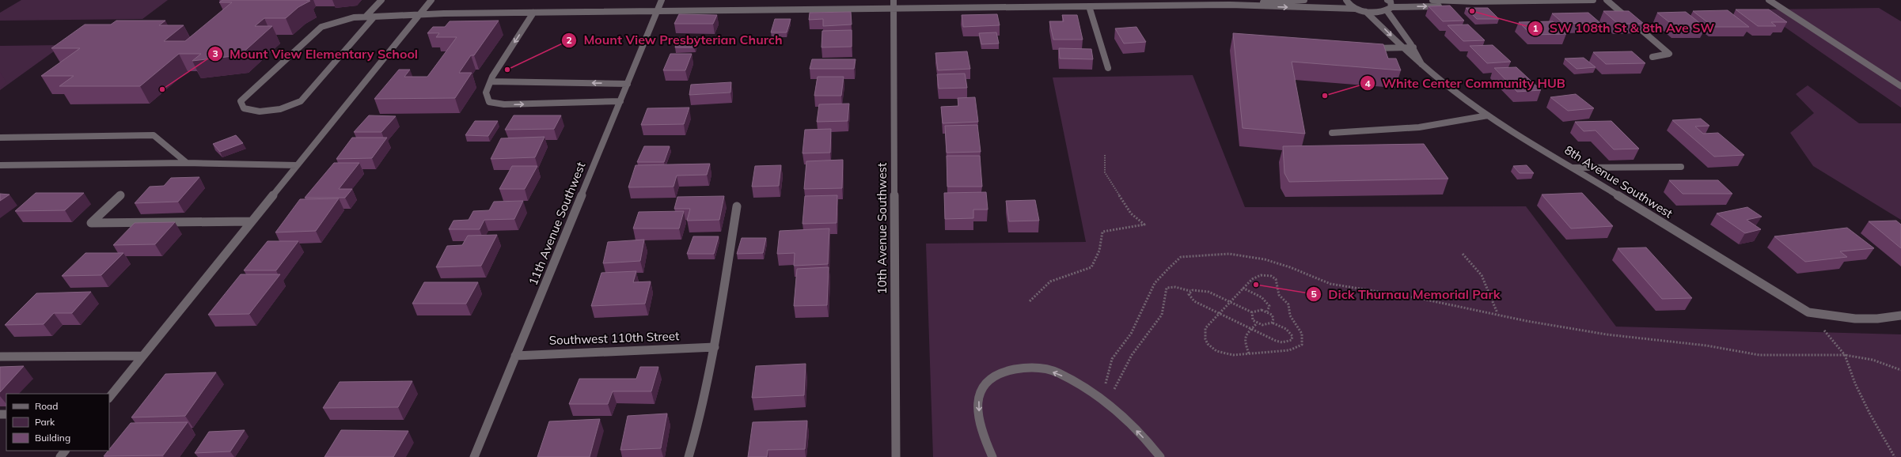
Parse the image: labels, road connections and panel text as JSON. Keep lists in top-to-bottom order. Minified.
{"streets":{"street":["8th Avenue Southwest","11th Avenue Southwest","10th Avenue Southwest","Southwest 110th Street"]},"crossings":[["11th Avenue Southwest","Southwest 110th Street"]],"places":["SW 108th St & 8th Ave SW","Mount View Presbyterian Church","Mount View Elementary School","White Center Community HUB","Dick Thurnau Memorial Park"],"legend":["Road","Park","Building"]}
